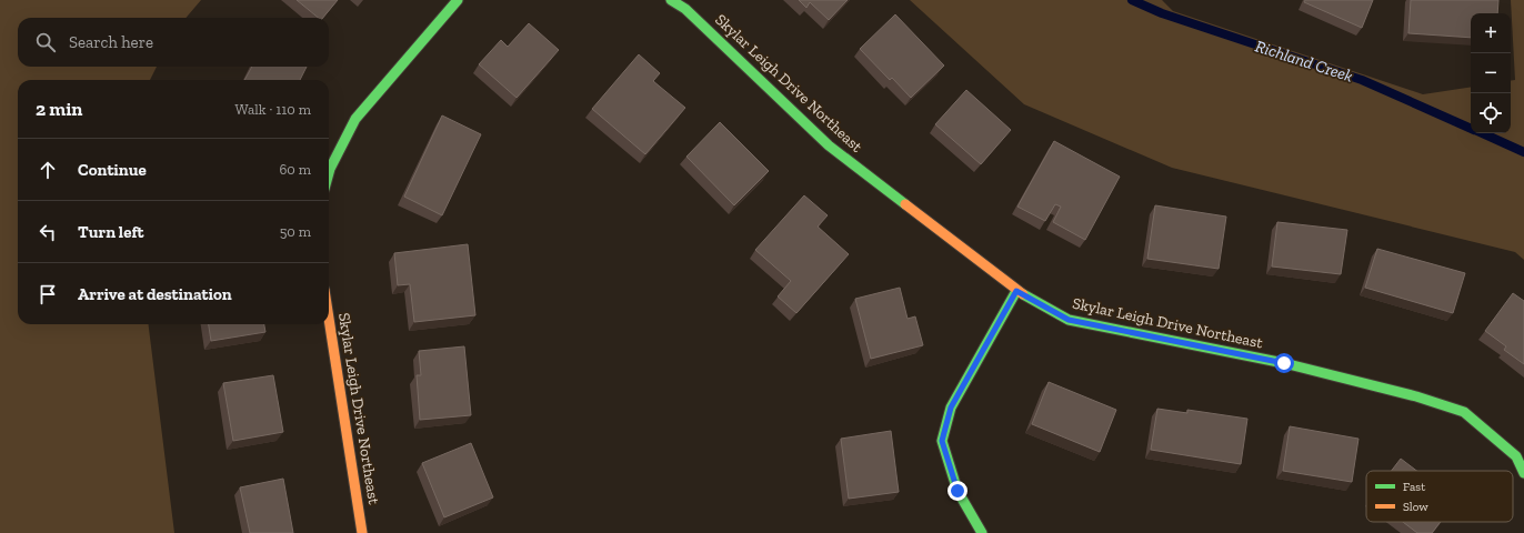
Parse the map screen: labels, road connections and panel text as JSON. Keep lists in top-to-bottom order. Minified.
{"streets":{"street":["Skylar Leigh Drive Northeast"]},"water":["Richland Creek"],"legend":["Fast","Slow"],"page":{"map_buttons":["+","−"],"search":"Search here","heading":["2 min","Walk · 110 m"],"list":[["Continue","60 m"],["Turn left","50 m"],"Arrive at destination"]}}
